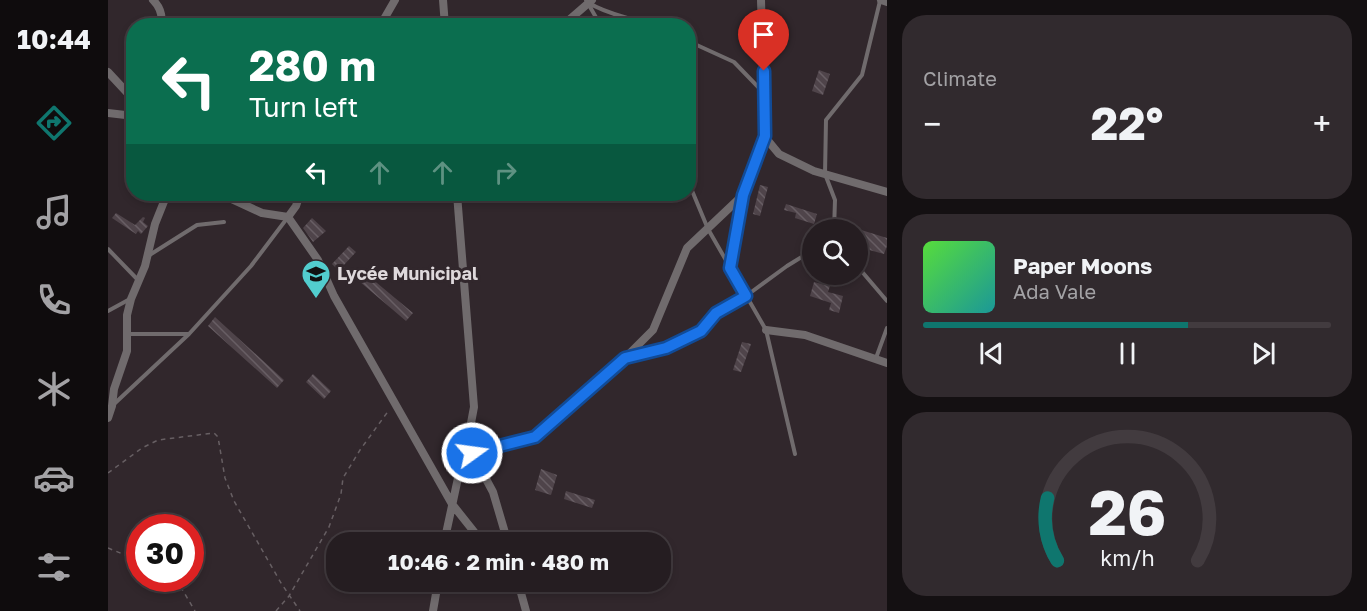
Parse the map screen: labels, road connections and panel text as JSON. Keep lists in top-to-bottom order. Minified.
{"places":{"school or university":["Lycée Municipal"]},"page":{"tabs":"10:44","tile":"Climate","turn":["280 m","Turn left"],"heat":["−","22°","+"],"song":["Paper Moons","Ada Vale"],"limit":"30","trip":"10:46 · 2 min · 480 m","gauge":["26","km/h"]}}
